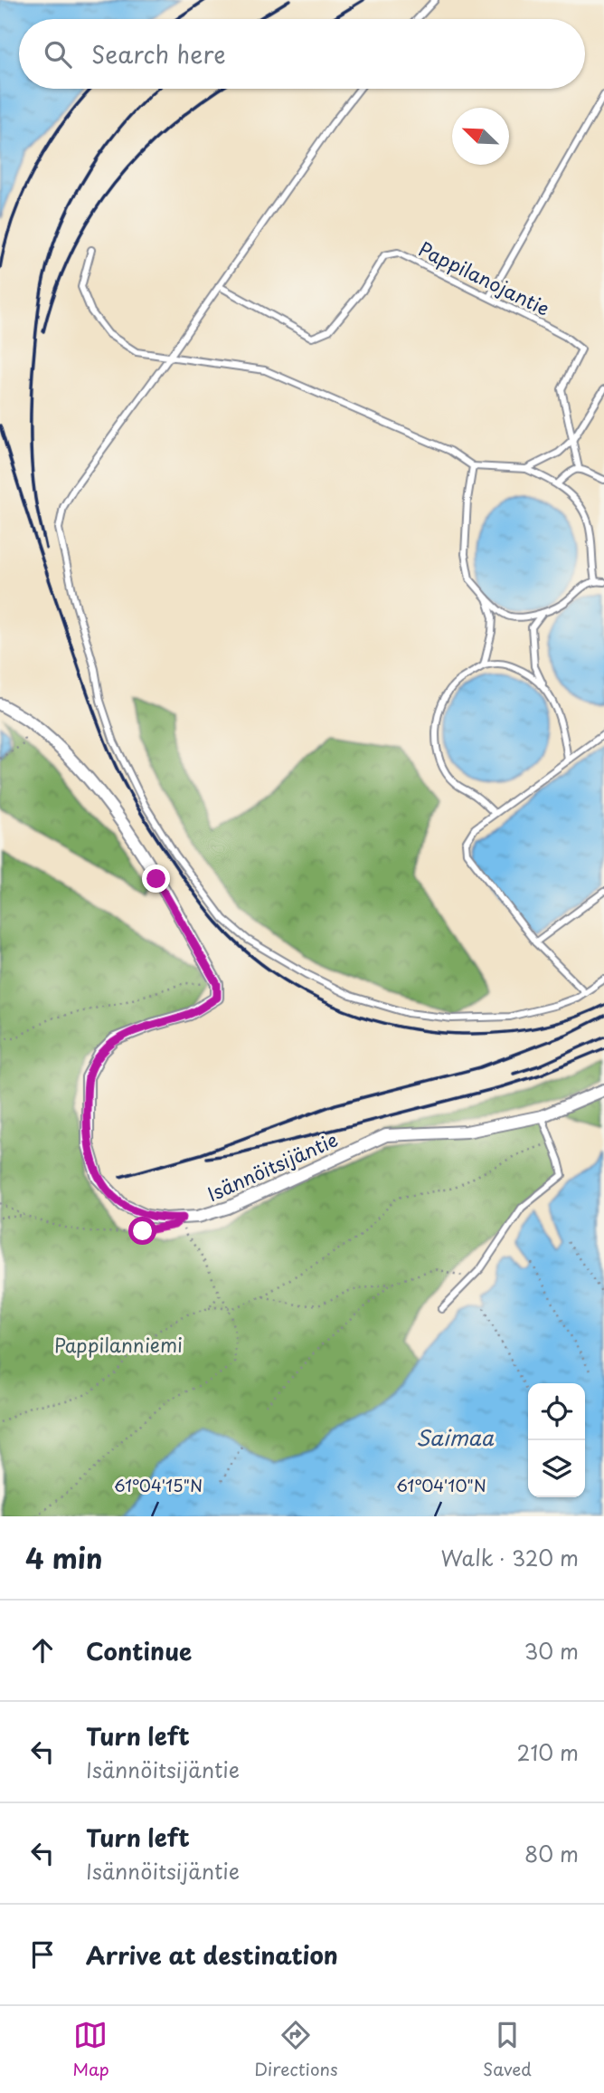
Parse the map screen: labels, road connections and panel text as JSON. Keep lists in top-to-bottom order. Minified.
{"streets":{"street":["Isännöitsijäntie"],"lane":["Pappilanojantie"]},"water":["Saimaa"],"parks":["Pappilanniemi"],"north":"top left","page":{"search":"Search here","heading":["4 min","Walk · 320 m"],"list":[["Continue","30 m"],["Turn left","Isännöitsijäntie","210 m"],["Turn left","Isännöitsijäntie","80 m"],"Arrive at destination"],"nav":["Map","Directions","Saved"]},"coordinates":["61°04'15\"N","61°04'10\"N"]}
